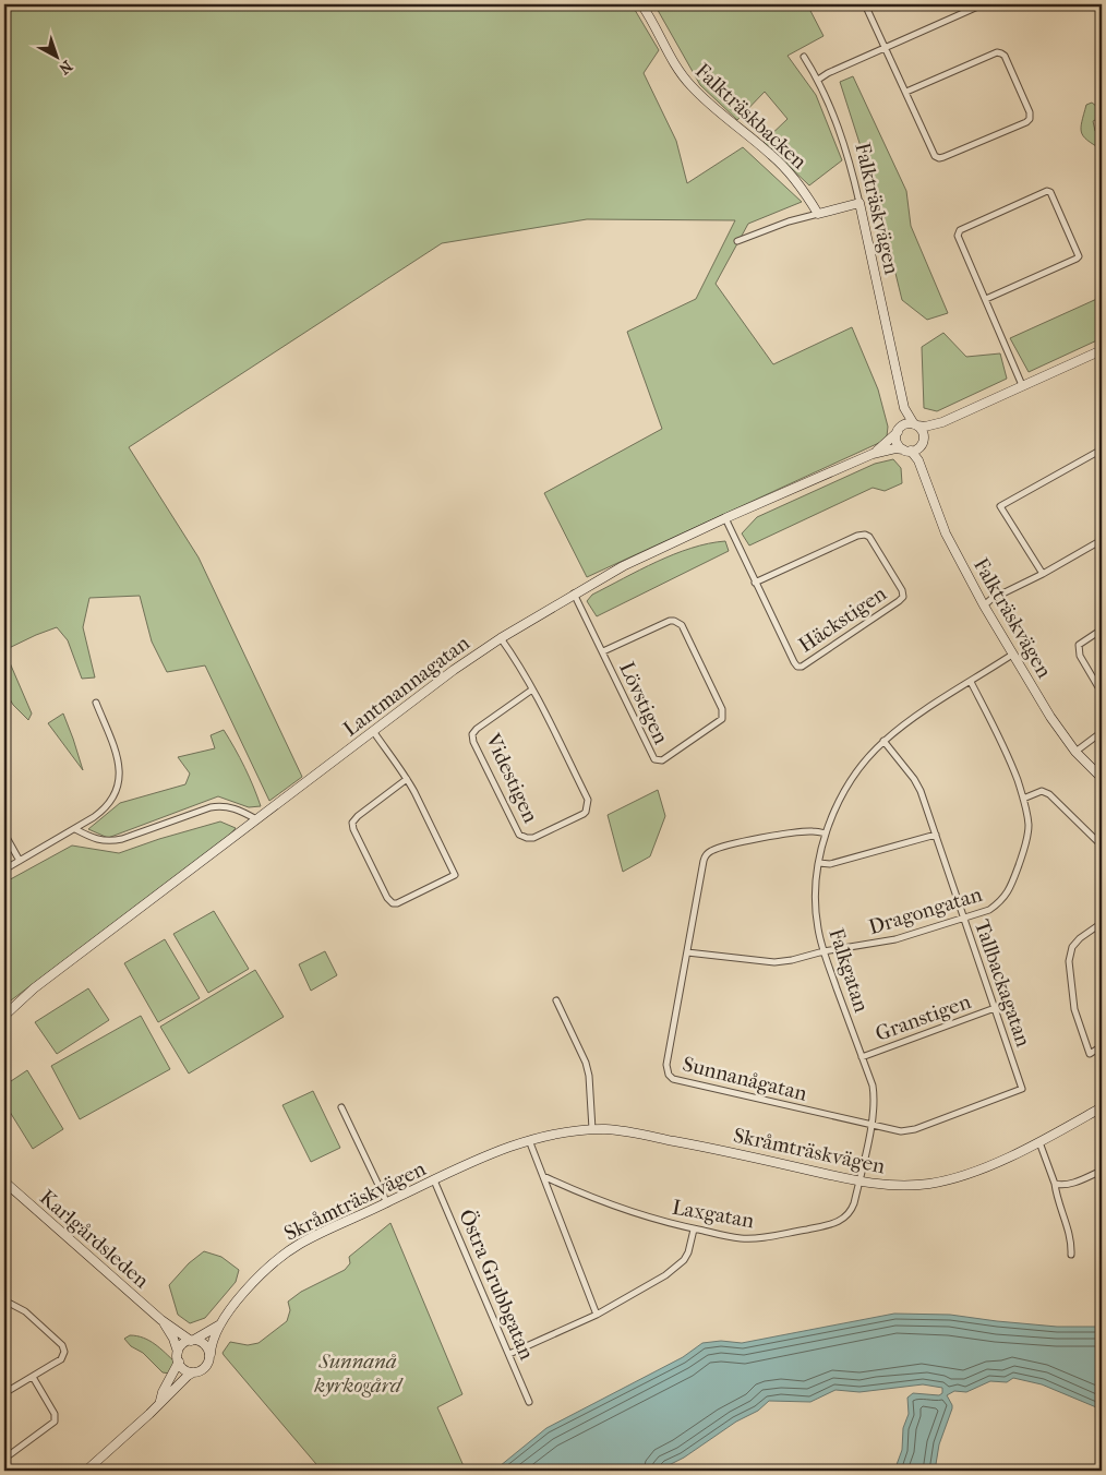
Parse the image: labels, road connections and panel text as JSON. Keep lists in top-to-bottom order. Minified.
{"streets":{"street":["Falkträskbacken","Falkträskvägen","Häckstigen","Lantmannagatan","Lövstigen","Videstigen","Dragongatan","Falkgatan","Tallbackagatan","Granstigen","Sunnanågatan","Skråmträskvägen","Laxgatan","Karlgårdsleden","Östra Grubbgatan"]},"crossings":[["Falkträskvägen","Lantmannagatan"],["Falkträskvägen","Falkgatan"],["Häckstigen","Lantmannagatan"],["Lantmannagatan","Lövstigen"],["Lantmannagatan","Videstigen"],["Dragongatan","Falkgatan"],["Dragongatan","Tallbackagatan"],["Dragongatan","Sunnanågatan"],["Falkgatan","Tallbackagatan"],["Falkgatan","Granstigen"],["Falkgatan","Sunnanågatan"],["Falkgatan","Skråmträskvägen"],["Falkgatan","Laxgatan"],["Tallbackagatan","Granstigen"],["Tallbackagatan","Sunnanågatan"],["Skråmträskvägen","Laxgatan"],["Skråmträskvägen","Karlgårdsleden"],["Skråmträskvägen","Östra Grubbgatan"]],"parks":["Sunnanå kyrkogård"],"north":"bottom right"}
